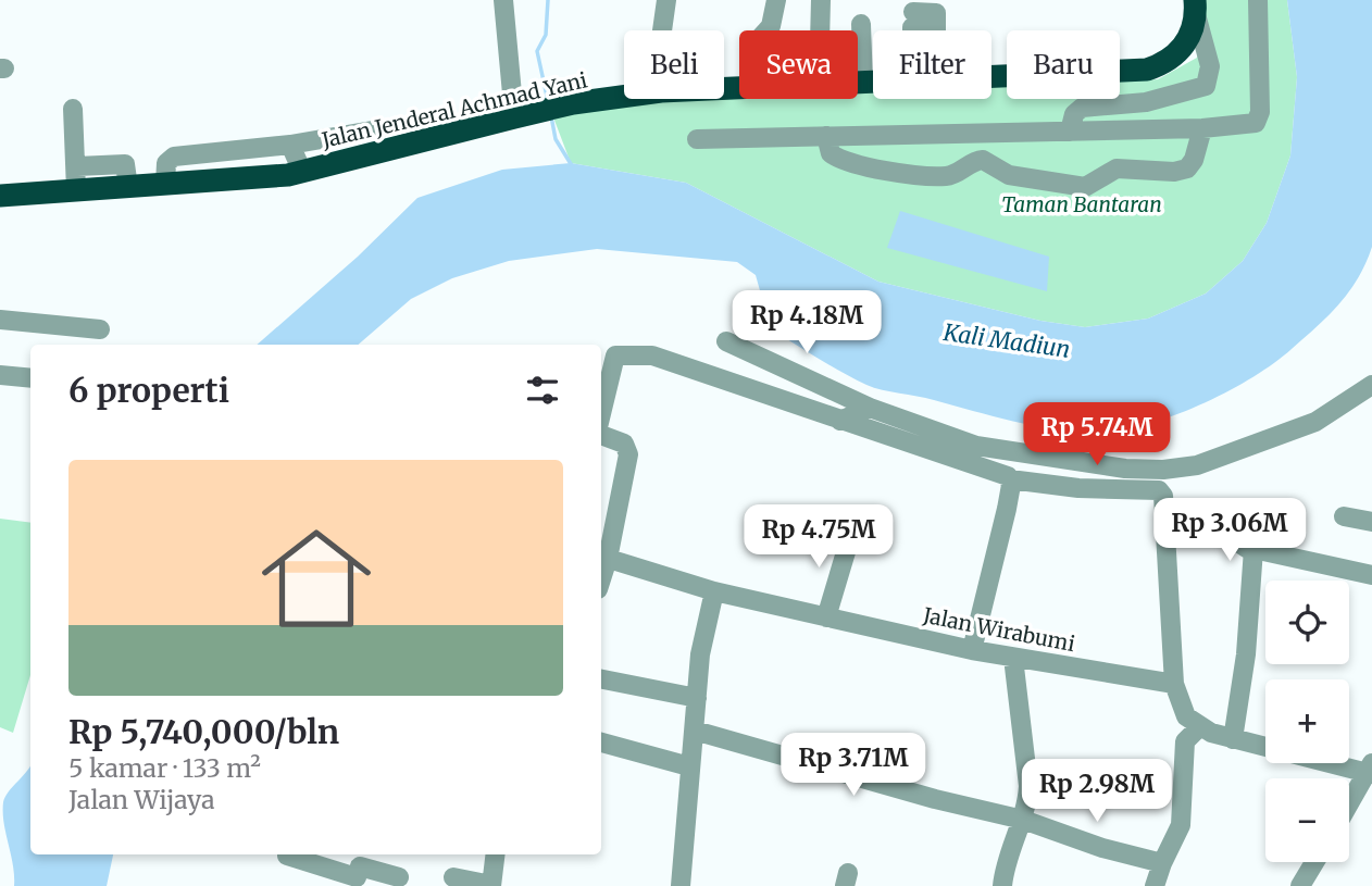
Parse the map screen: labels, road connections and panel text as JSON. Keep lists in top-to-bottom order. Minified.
{"streets":{"highway":["Jalan Jenderal Achmad Yani"],"street":["Jalan Wirabumi"]},"water":["Kali Madiun"],"parks":["Taman Bantaran"],"page":{"chip":["Beli","Sewa","Filter","Baru"],"price":["Rp 4.18M","Rp 5.74M","Rp 3.06M","Rp 4.75M","Rp 3.71M","Rp 2.98M"],"heading":"6 properti","list":[{"name":"Rp 5,740,000/bln","note":"5 kamar · 133 m² · Jalan Wijaya"}],"map_buttons":["+","−"]}}
